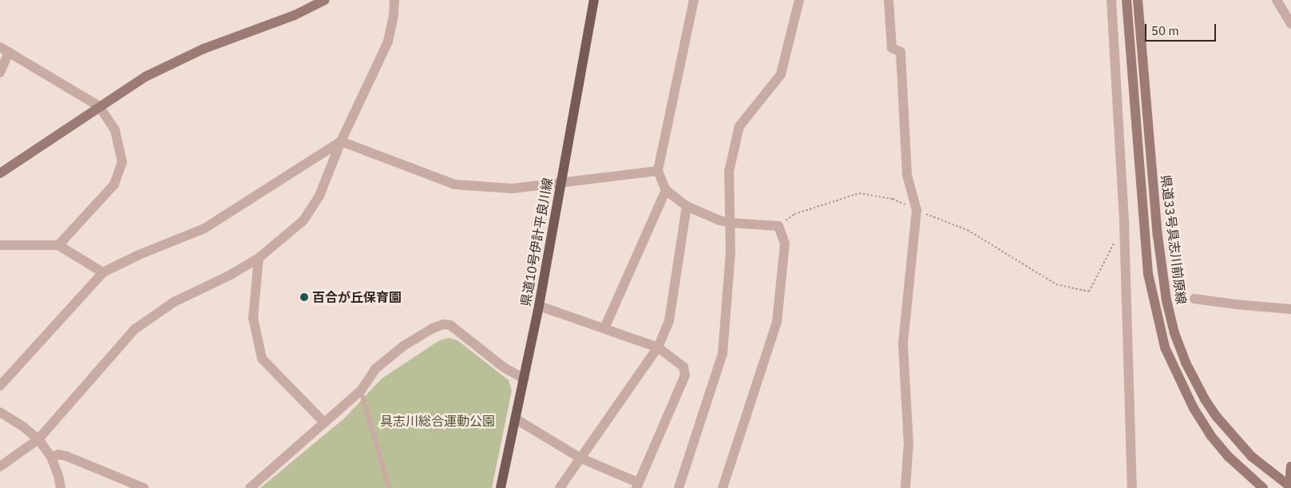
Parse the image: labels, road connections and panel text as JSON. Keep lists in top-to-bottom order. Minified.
{"streets":{"main road":["県道33号具志川前原線","県道10号伊計平良川線"]},"parks":["具志川総合運動公園"],"places":["百合が丘保育園"],"scale_bar":"50 m"}
